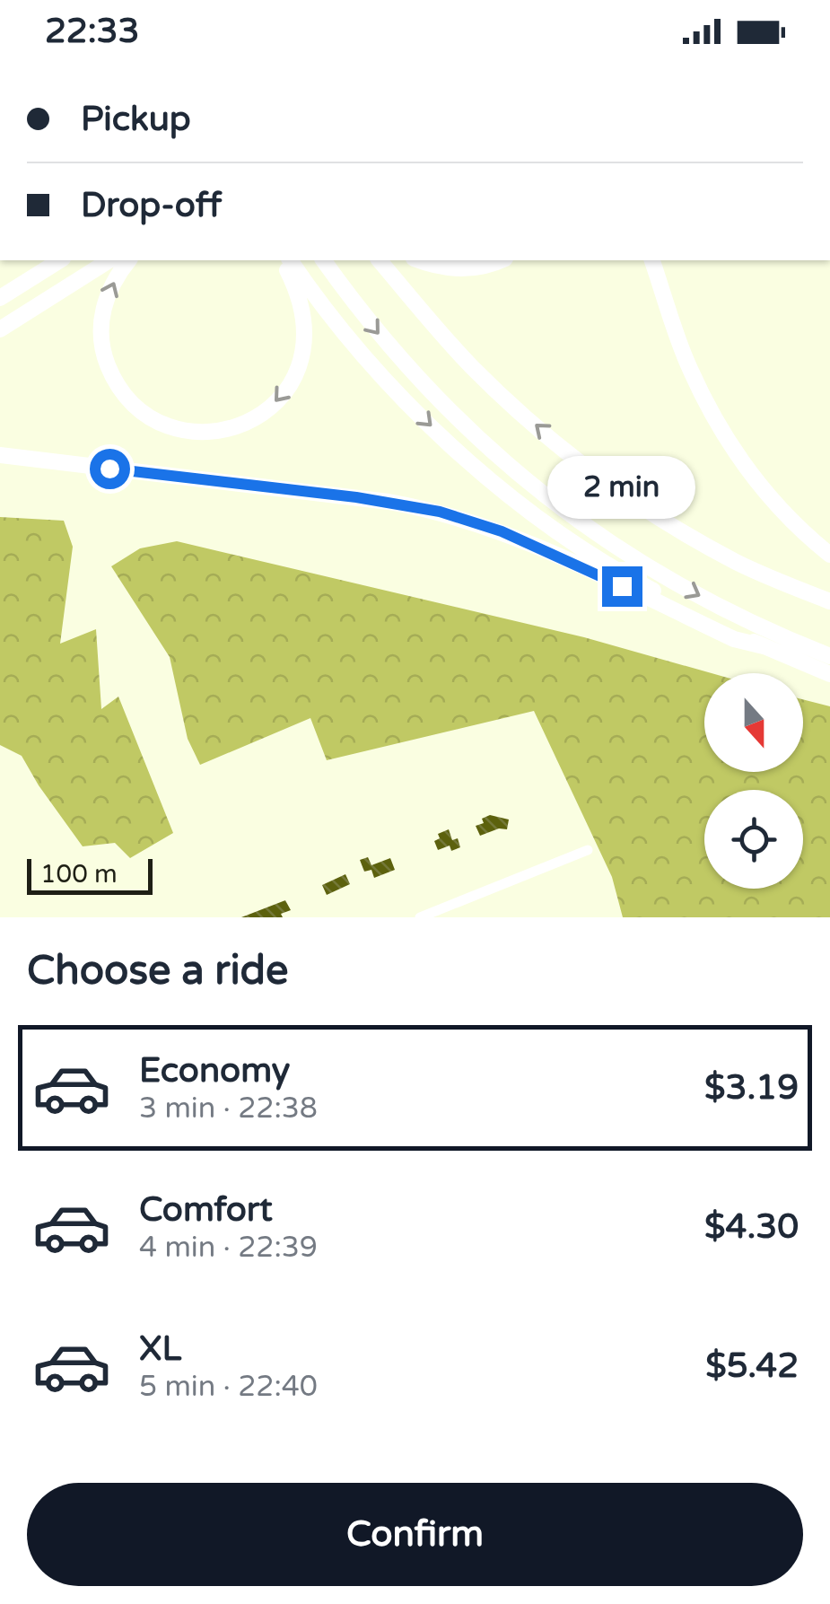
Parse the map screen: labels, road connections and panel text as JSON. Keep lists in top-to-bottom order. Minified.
{"scale_bar":"100 m","north":"bottom","page":{"status":"22:33","banner":["Pickup","Drop-off"],"bubble":"2 min","scale":"100 m","heading":"Choose a ride","list":[{"name":"Economy","note":"3 min · 22:38","value":"$3.19"},{"name":"Comfort","note":"4 min · 22:39","value":"$4.30"},{"name":"XL","note":"5 min · 22:40","value":"$5.42"}],"buttons":"Confirm"}}
